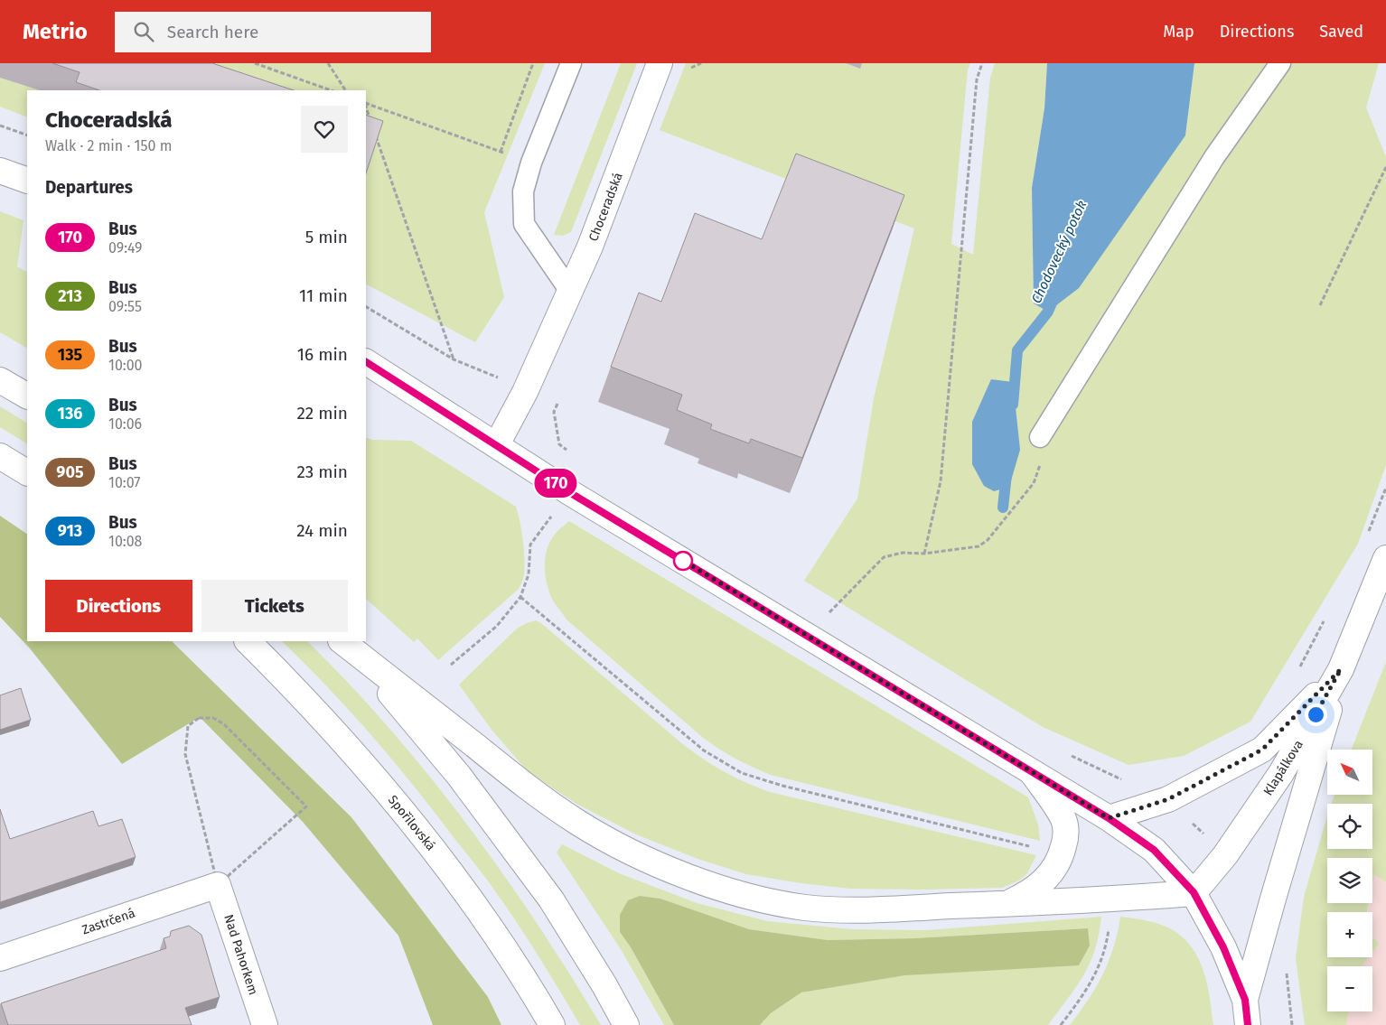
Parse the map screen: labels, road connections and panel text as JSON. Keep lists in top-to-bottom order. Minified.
{"streets":{"main road":["Choceradská","Klapálkova","Spořilovská","Zastrčená","Nad Pahorkem"]},"crossings":[["Zastrčená","Nad Pahorkem"]],"water":["Chodovecký potok"],"lines":["bus line 170"],"north":"top left","page":{"header":"Metrio","search":"Search here","nav":["Map","Directions","Saved"],"on_map":"170","heading":[["Choceradská","Walk · 2 min · 150 m"],"Departures"],"list":[{"mark":"170","name":"Bus","note":"09:49","value":"5 min"},{"mark":"213","name":"Bus","note":"09:55","value":"11 min"},{"mark":"135","name":"Bus","note":"10:00","value":"16 min"},{"mark":"136","name":"Bus","note":"10:06","value":"22 min"},{"mark":"905","name":"Bus","note":"10:07","value":"23 min"},{"mark":"913","name":"Bus","note":"10:08","value":"24 min"}],"buttons":["Directions","Tickets"],"map_buttons":["+","−"]}}
